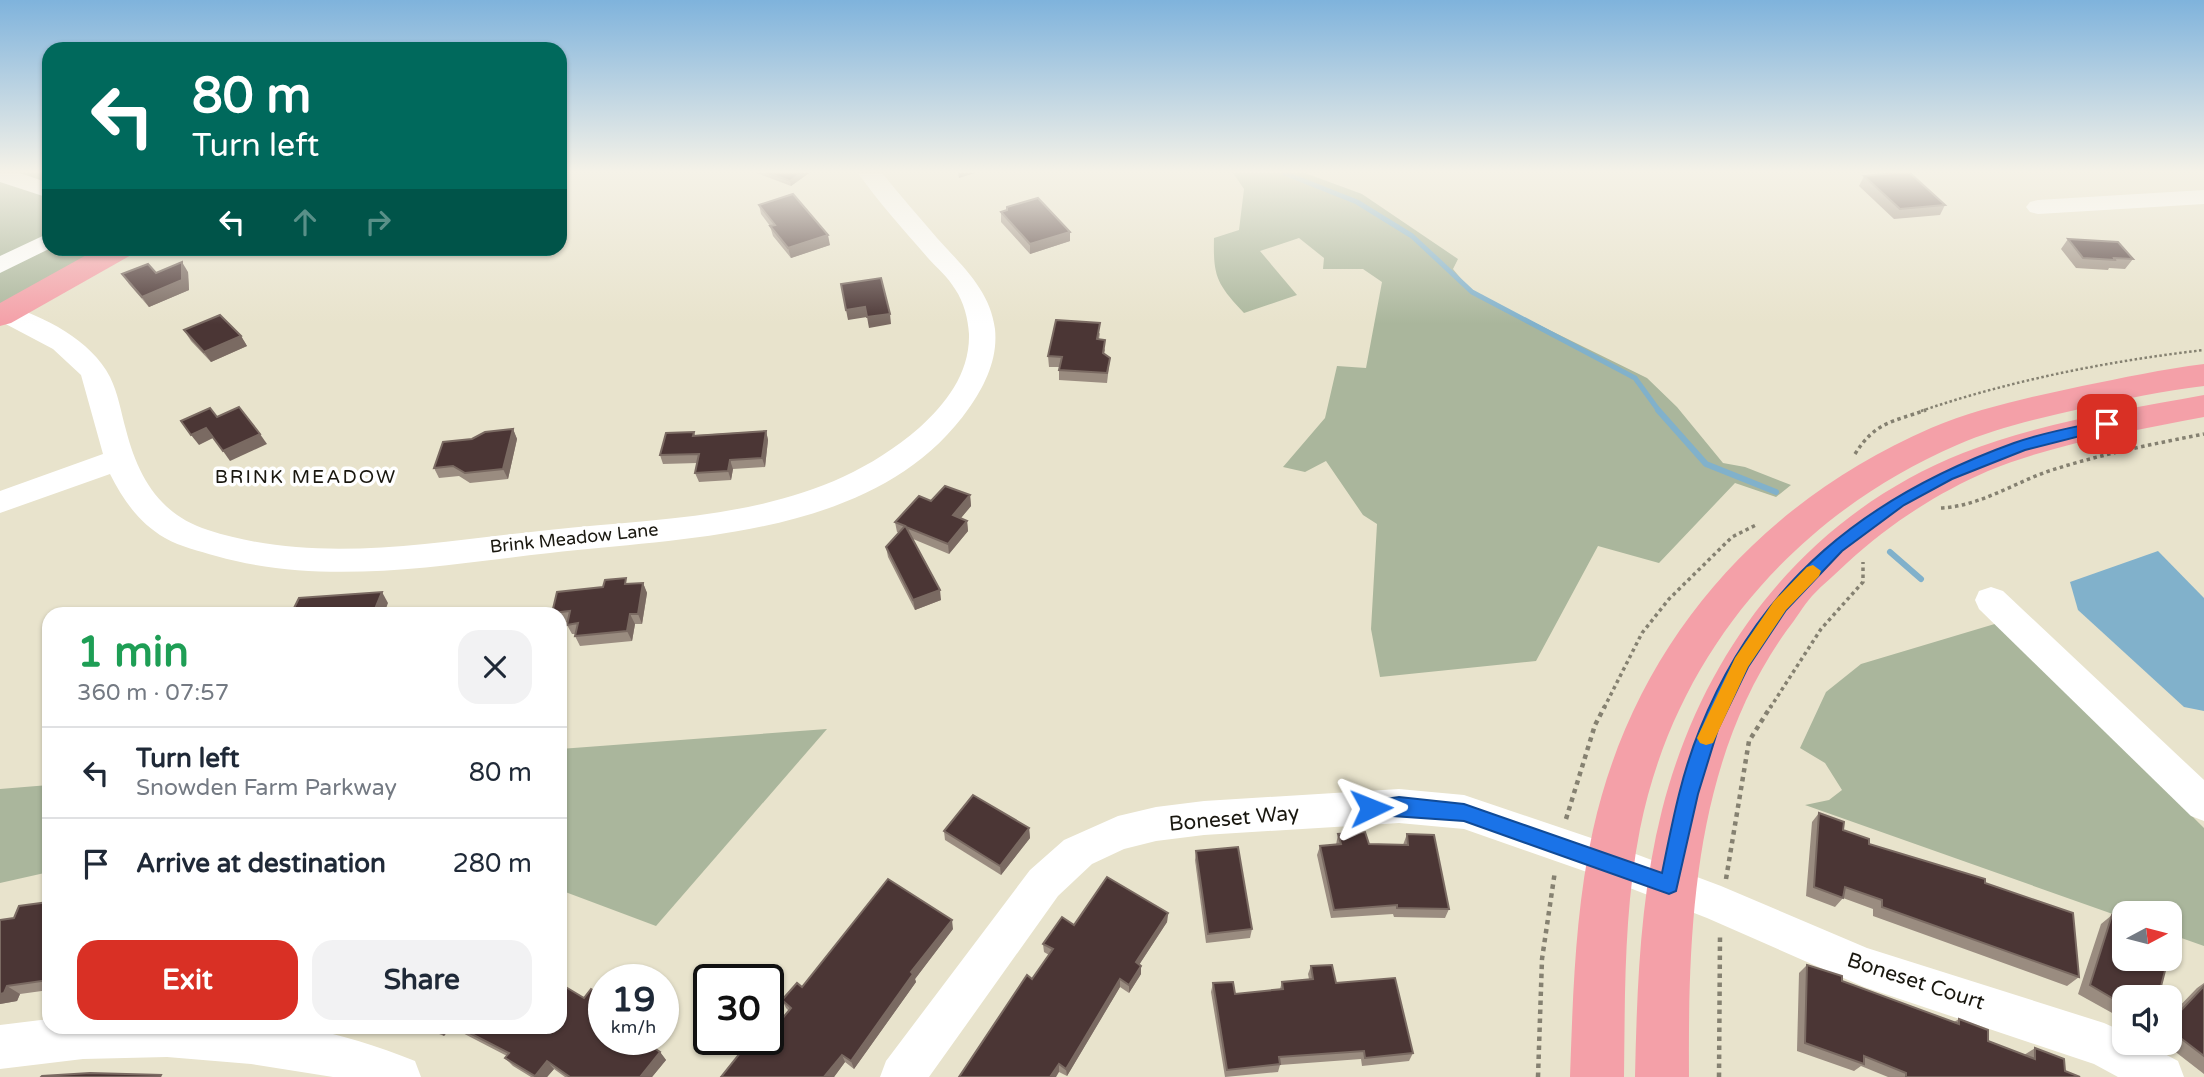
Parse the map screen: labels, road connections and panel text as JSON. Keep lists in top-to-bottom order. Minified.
{"streets":{"street":["Brink Meadow Lane","Boneset Way","Boneset Court"]},"crossings":[["Boneset Way","Boneset Court"]],"districts":["BRINK MEADOW"],"north":"right","page":{"turn":["80 m","Turn left"],"heading":["1 min","360 m · 07:57"],"list":[{"name":"Turn left","note":"Snowden Farm Parkway","value":"80 m"},{"name":"Arrive at destination","value":"280 m"}],"buttons":["Exit","Share"],"speed":"19 km/h","limit":"30"}}
